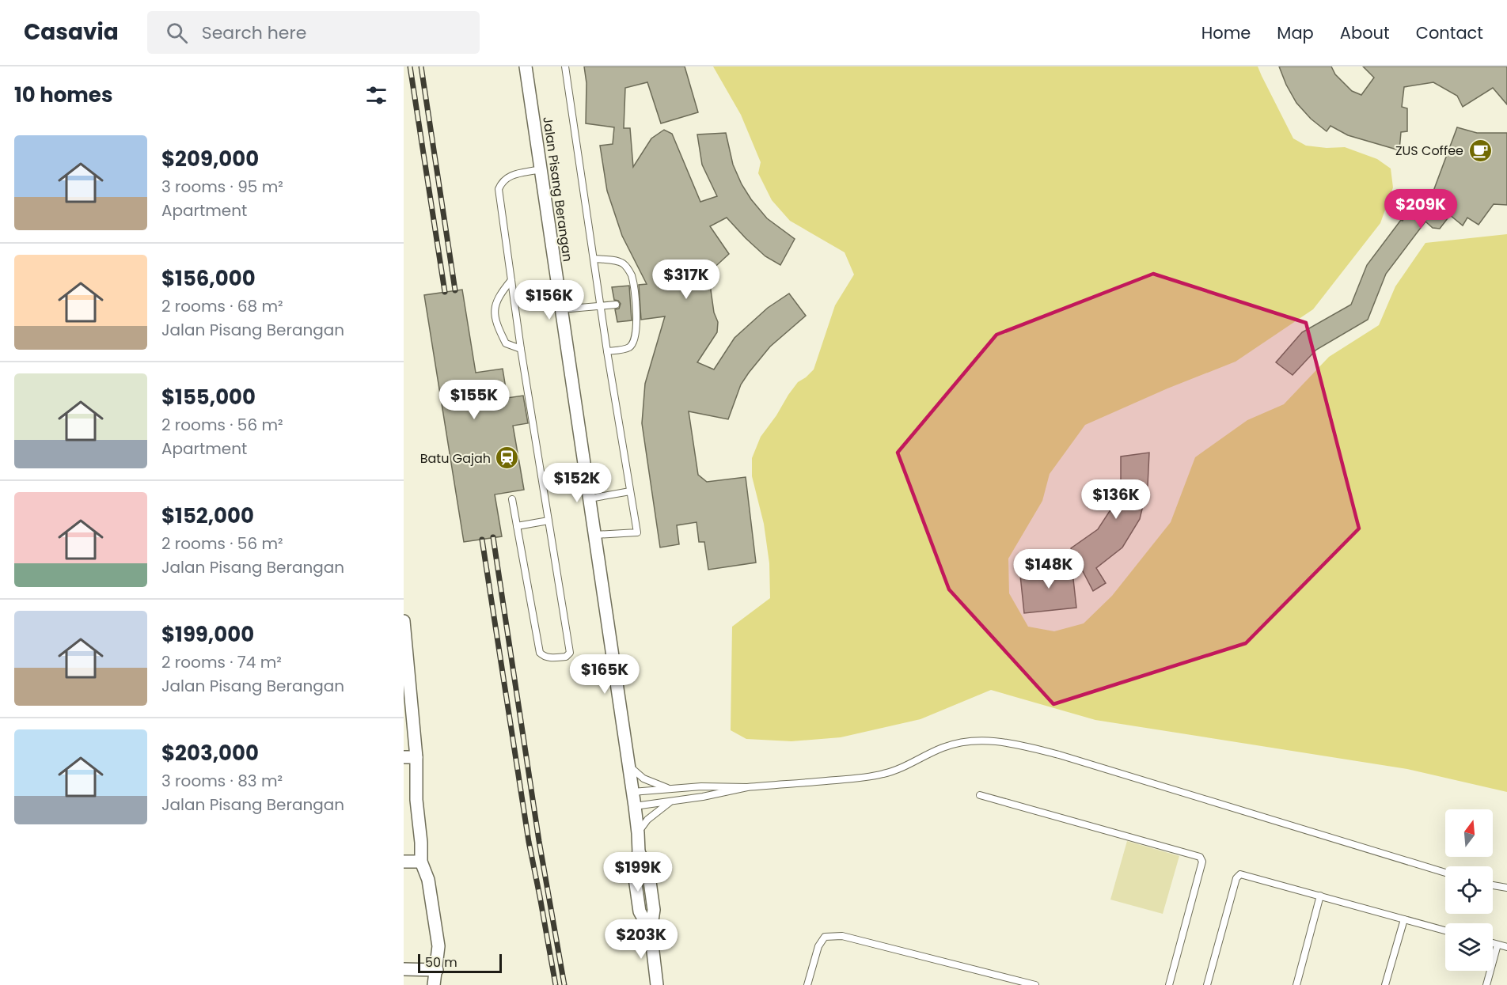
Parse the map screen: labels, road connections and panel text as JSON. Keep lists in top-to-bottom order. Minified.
{"streets":{"street":["Jalan Pisang Berangan"]},"places":{"cafe":["ZUS Coffee"],"station":["Batu Gajah"]},"scale_bar":"50 m","north":"top","page":{"header":"Casavia","search":"Search here","nav":["Home","Map","About","Contact"],"heading":"10 homes","list":[{"name":"$209,000","note":"3 rooms · 95 m² · Apartment"},{"name":"$156,000","note":"2 rooms · 68 m² · Jalan Pisang Berangan"},{"name":"$155,000","note":"2 rooms · 56 m² · Apartment"},{"name":"$152,000","note":"2 rooms · 56 m² · Jalan Pisang Berangan"},{"name":"$199,000","note":"2 rooms · 74 m² · Jalan Pisang Berangan"},{"name":"$203,000","note":"3 rooms · 83 m² · Jalan Pisang Berangan"}],"price":["$209K","$317K","$156K","$155K","$152K","$136K","$148K","$165K","$199K","$203K"],"scale":"50 m"}}
